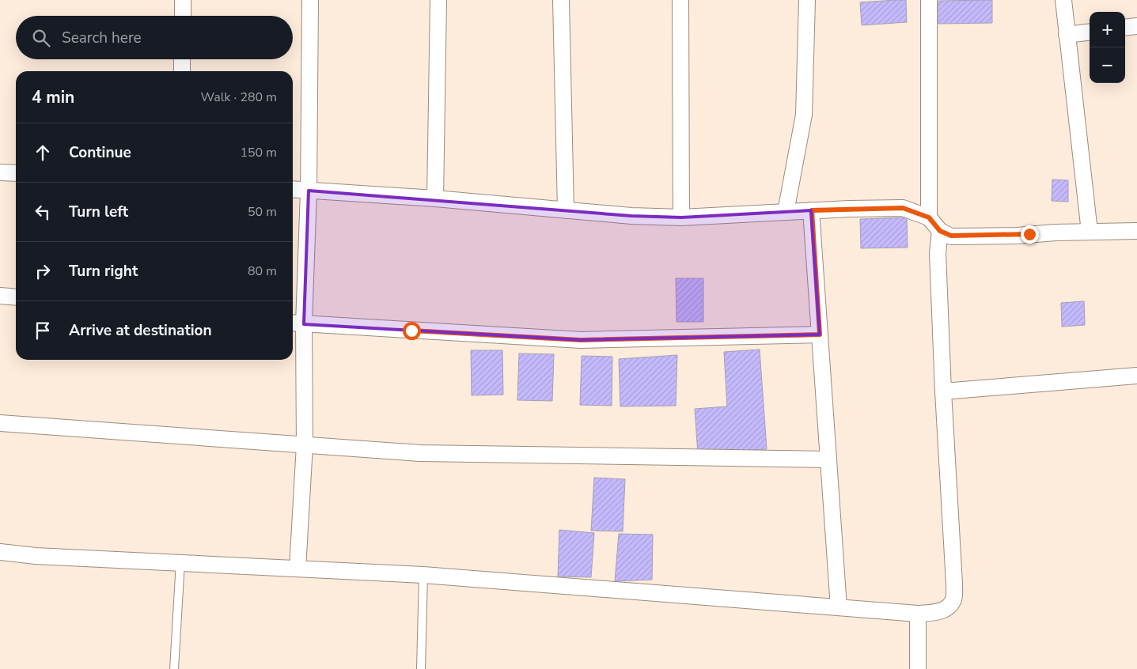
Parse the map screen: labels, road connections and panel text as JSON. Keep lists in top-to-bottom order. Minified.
{"page":{"map_buttons":["+","−"],"search":"Search here","heading":["4 min","Walk · 280 m"],"list":[["Continue","150 m"],["Turn left","50 m"],["Turn right","80 m"],"Arrive at destination"]}}
